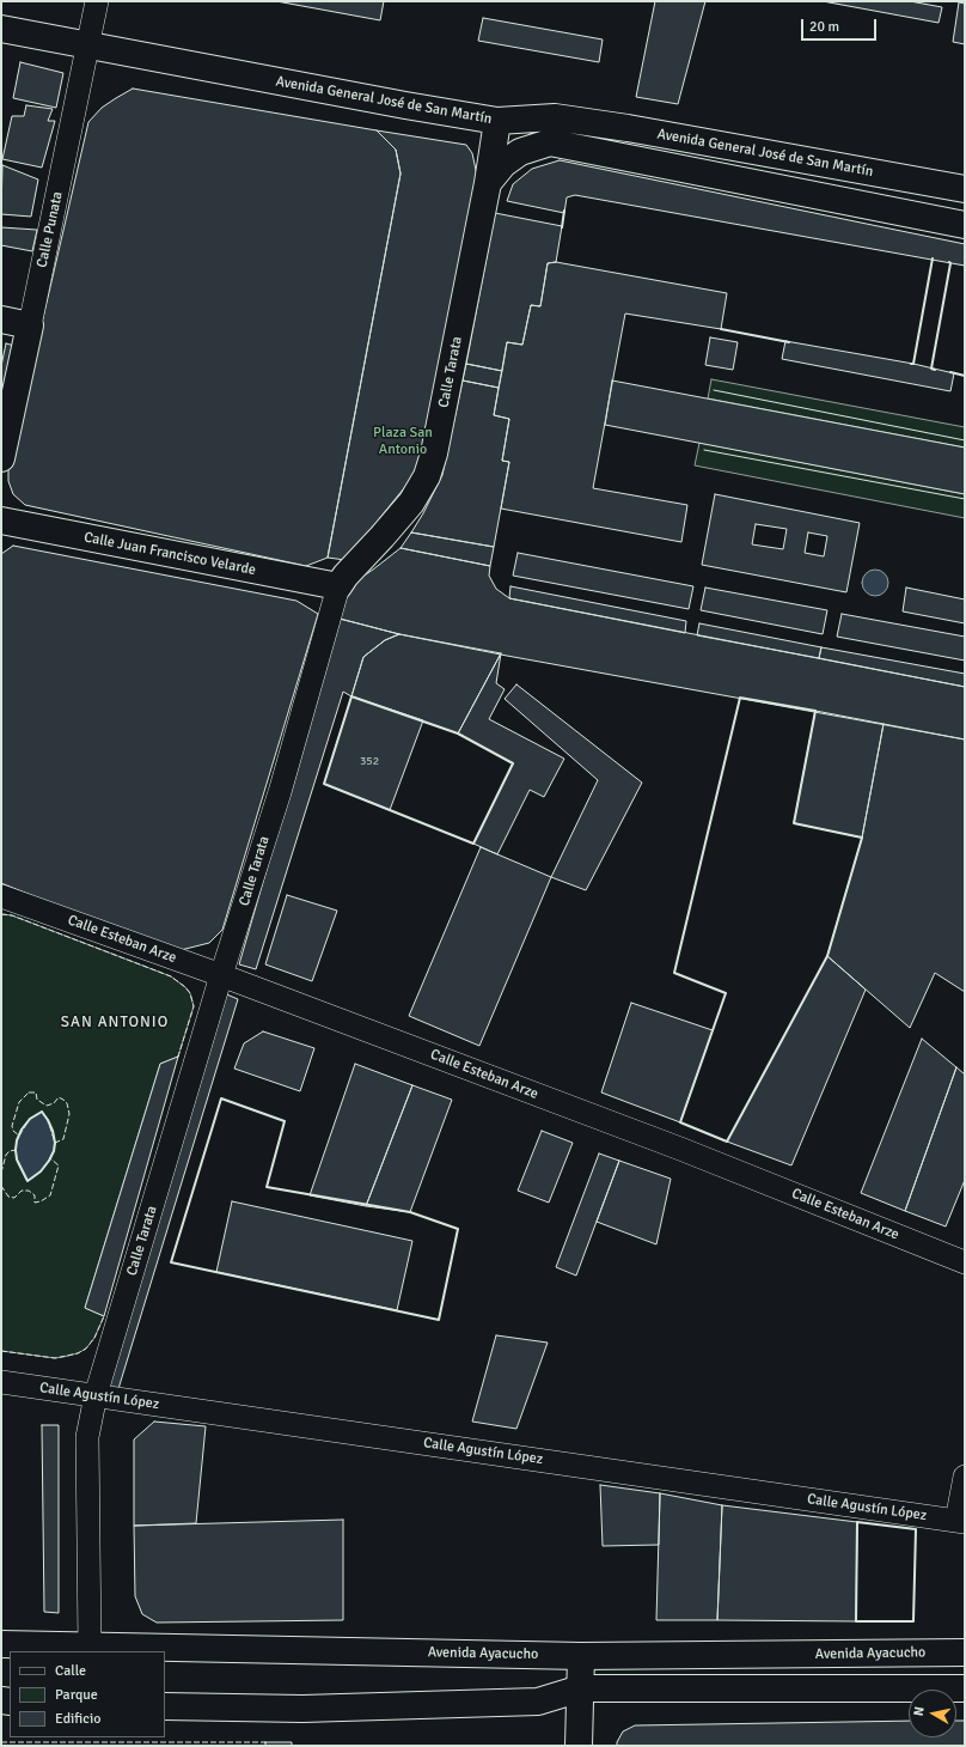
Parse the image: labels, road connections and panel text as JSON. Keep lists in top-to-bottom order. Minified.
{"streets":{"main road":["Avenida General José de San Martín","Calle Punata","Calle Tarata","Calle Juan Francisco Velarde","Avenida Ayacucho"],"street":["Calle Esteban Arze","Calle Agustín López"]},"crossings":[["Avenida General José de San Martín","Calle Punata"],["Avenida General José de San Martín","Calle Tarata"],["Calle Tarata","Calle Juan Francisco Velarde"],["Calle Tarata","Calle Esteban Arze"],["Calle Tarata","Calle Agustín López"],["Calle Tarata","Avenida Ayacucho"]],"districts":["SAN ANTONIO"],"parks":["Plaza San Antonio"],"house_numbers":["352"],"legend":["Calle","Parque","Edificio"],"scale_bar":"20 m","north":"left"}
